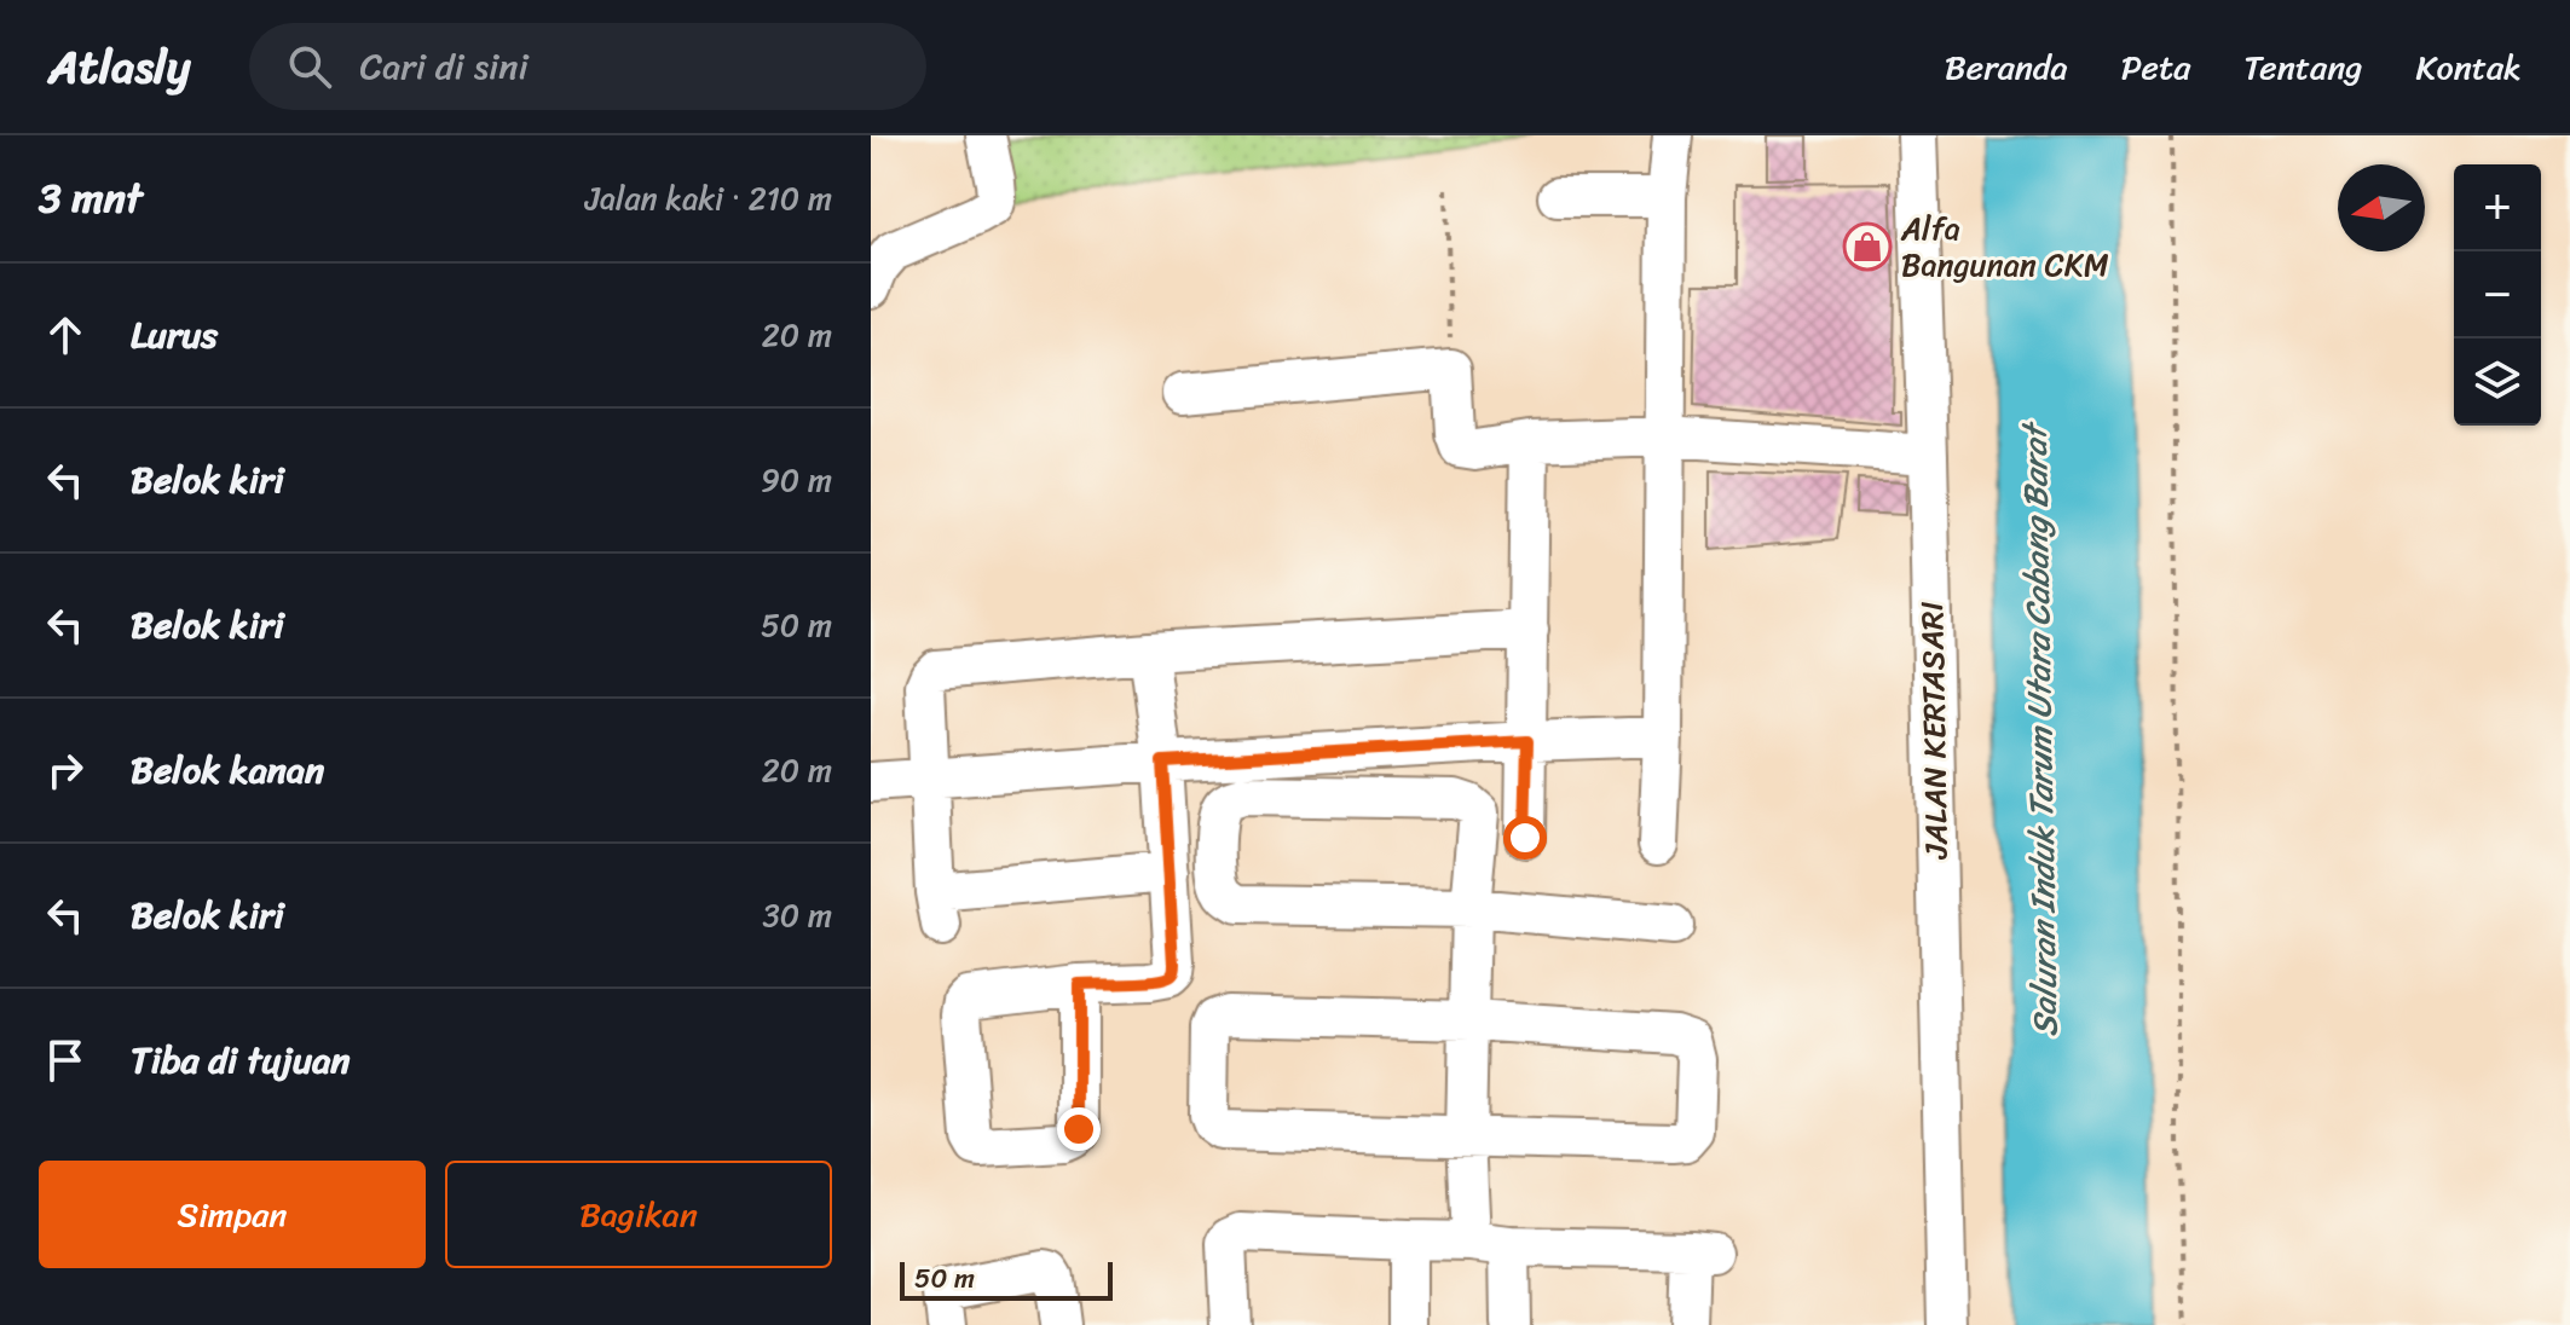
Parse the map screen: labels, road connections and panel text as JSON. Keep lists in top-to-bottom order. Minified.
{"streets":{"street":["JALAN KERTASARI"]},"water":["Saluran Induk Tarum Utara Cabang Barat"],"places":{"shop":["Alfa Bangunan CKM"]},"scale_bar":"50 m","north":"left","page":{"header":"Atlasly","search":"Cari di sini","nav":["Beranda","Peta","Tentang","Kontak"],"heading":["3 mnt","Jalan kaki · 210 m"],"map_buttons":["+","−"],"list":[["Lurus","20 m"],["Belok kiri","90 m"],["Belok kiri","50 m"],["Belok kanan","20 m"],["Belok kiri","30 m"],"Tiba di tujuan"],"buttons":["Simpan","Bagikan"],"scale":"50 m"}}
